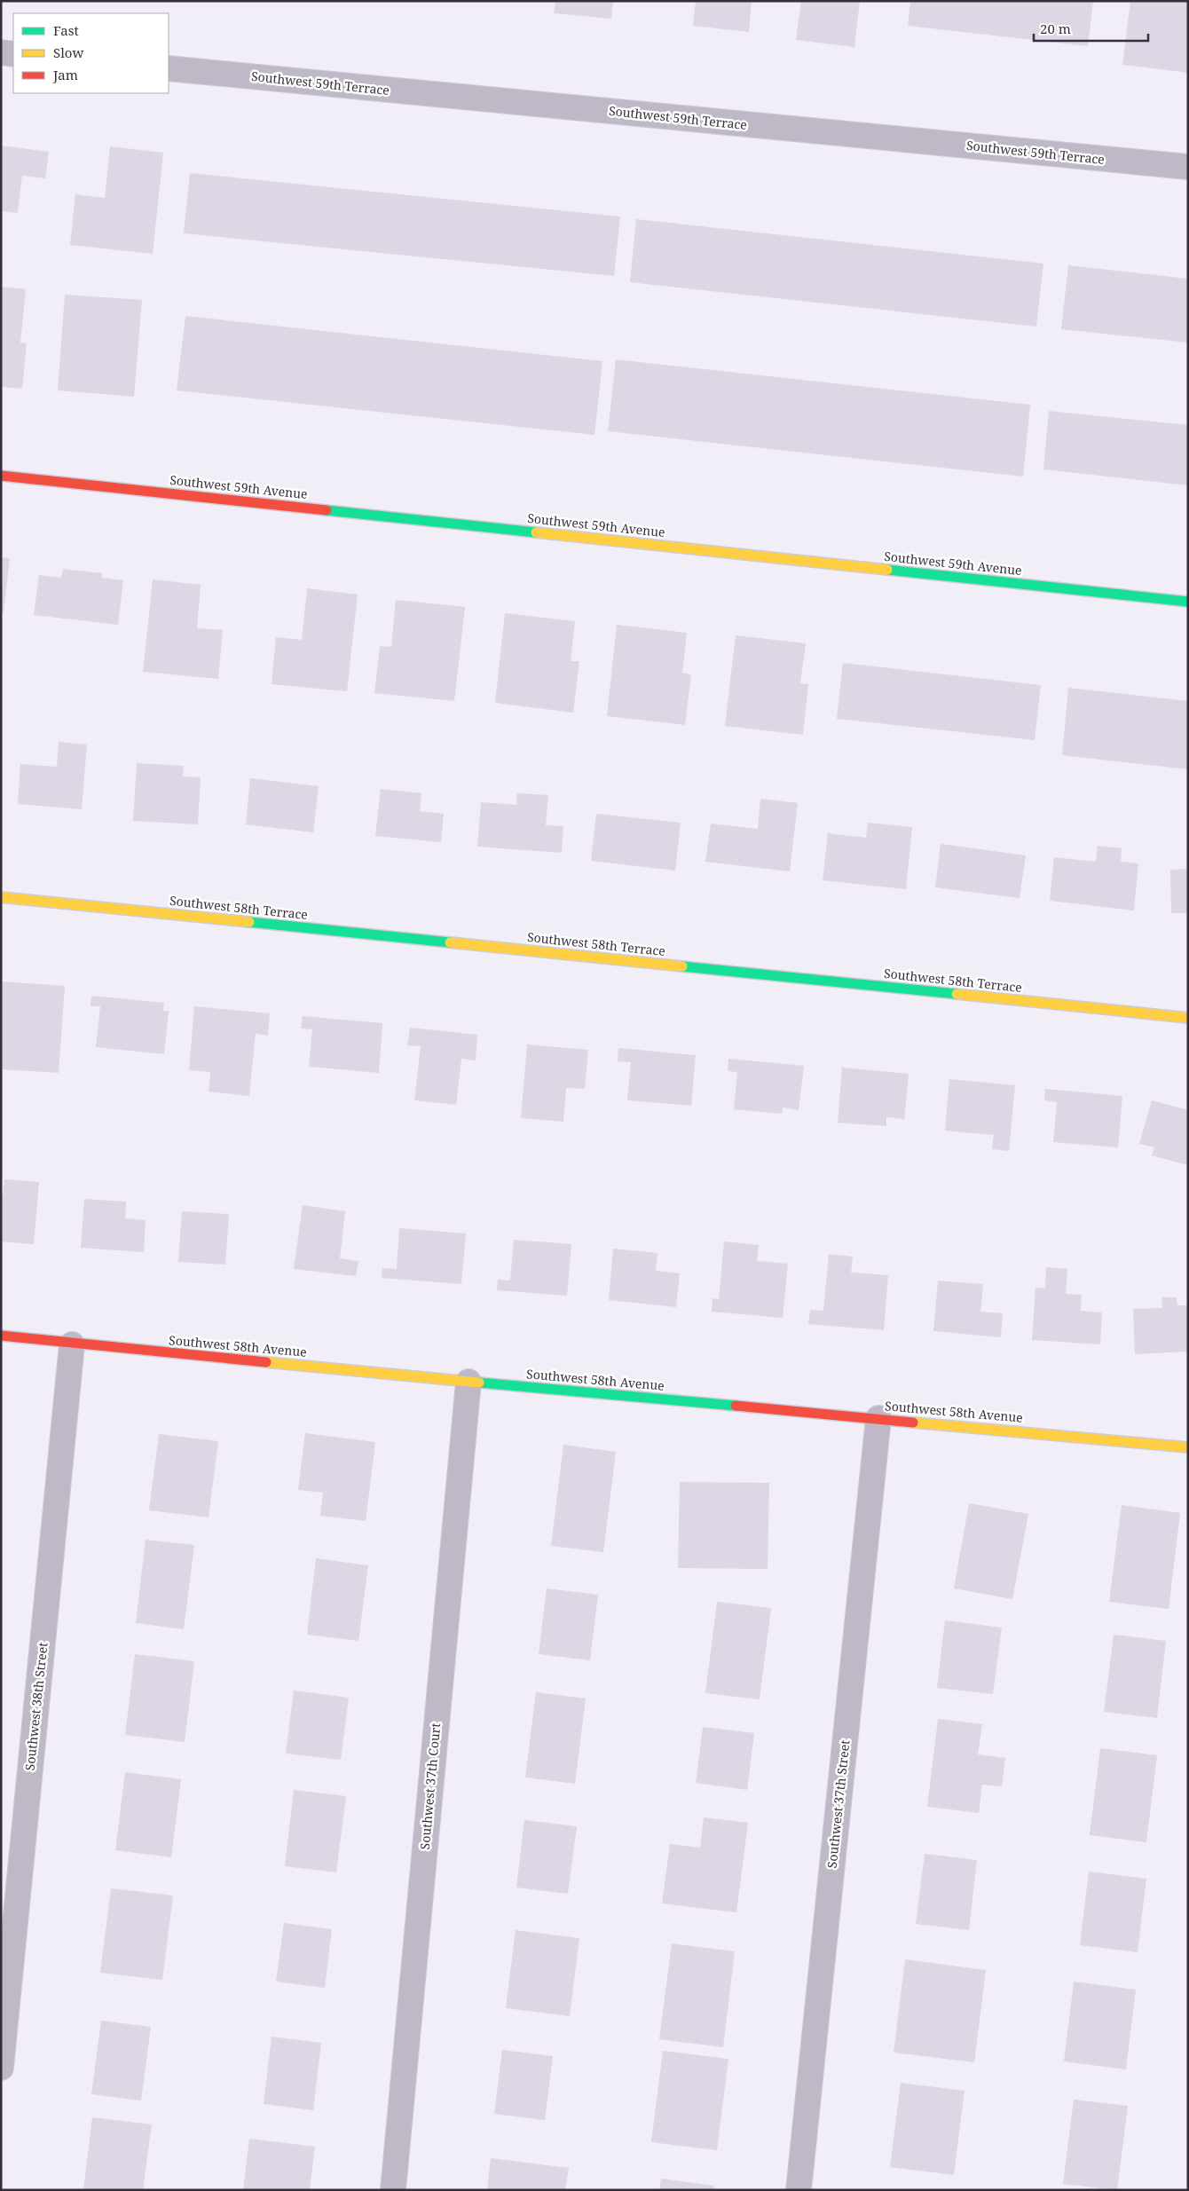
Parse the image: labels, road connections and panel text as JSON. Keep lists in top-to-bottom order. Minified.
{"streets":{"street":["Southwest 59th Terrace","Southwest 59th Avenue","Southwest 58th Terrace","Southwest 58th Avenue","Southwest 38th Street","Southwest 37th Court","Southwest 37th Street"]},"crossings":[["Southwest 58th Avenue","Southwest 38th Street"],["Southwest 58th Avenue","Southwest 37th Court"],["Southwest 58th Avenue","Southwest 37th Street"]],"legend":["Fast","Slow","Jam"],"scale_bar":"20 m"}
